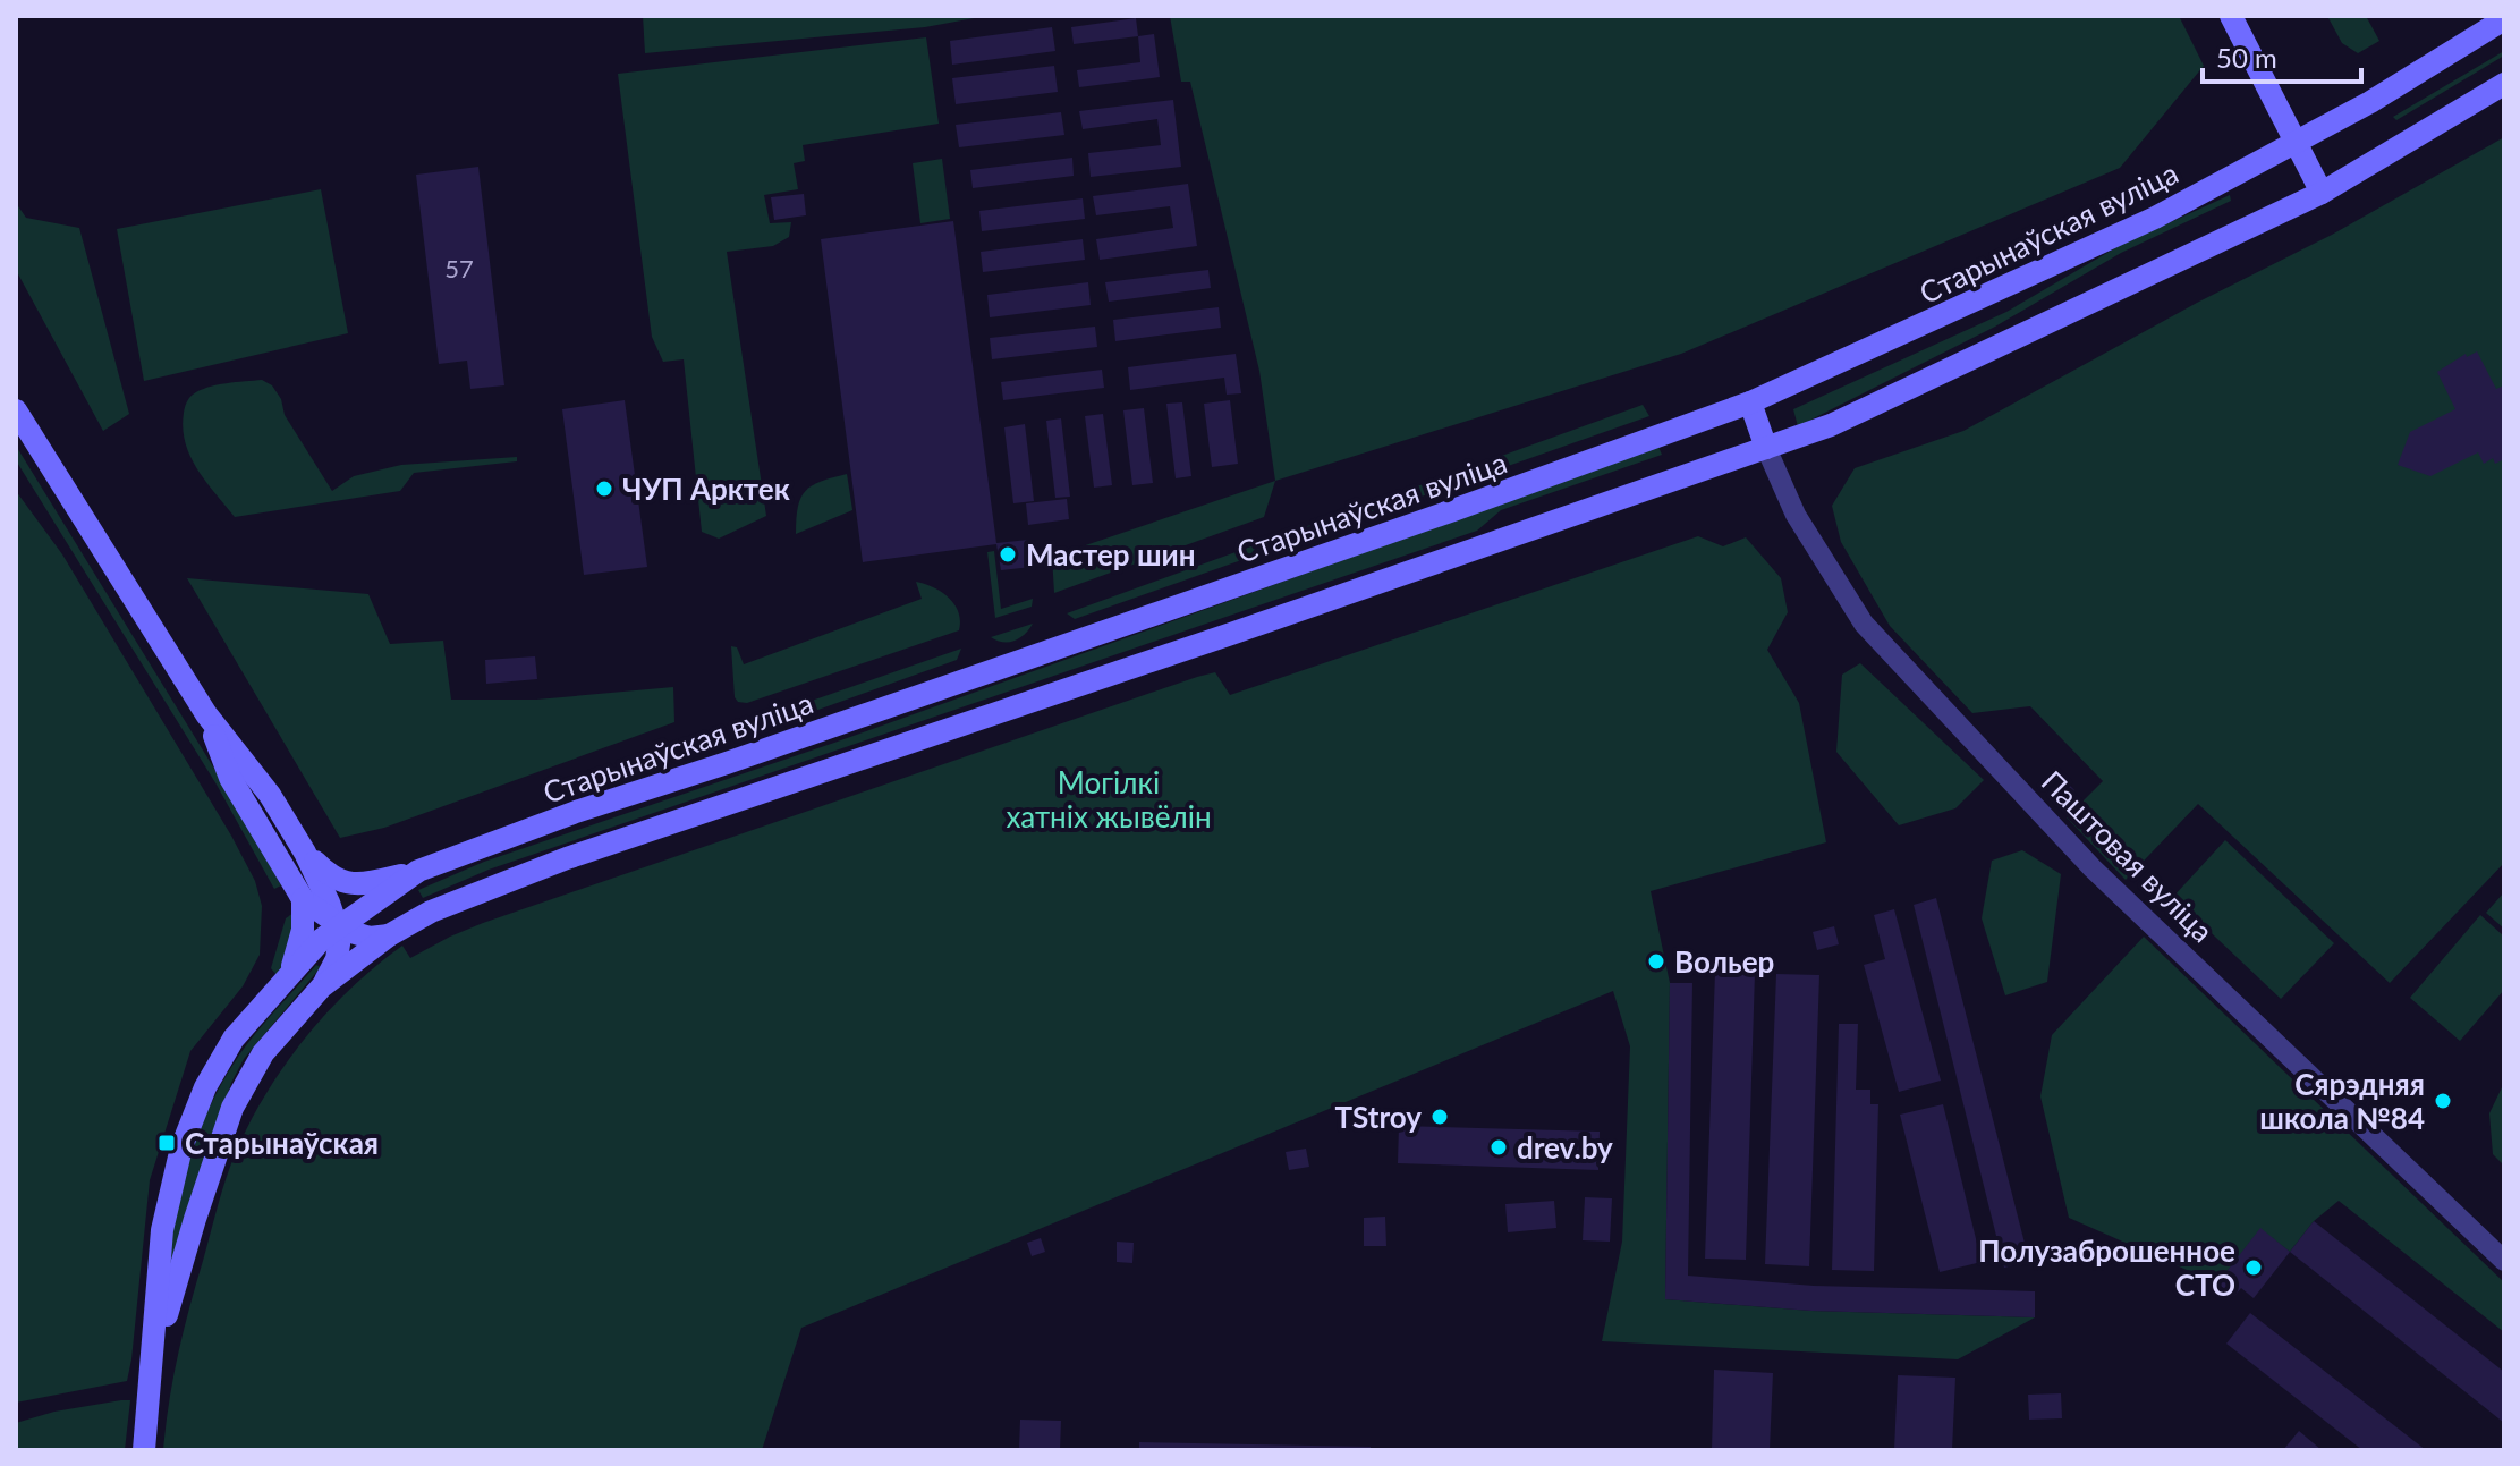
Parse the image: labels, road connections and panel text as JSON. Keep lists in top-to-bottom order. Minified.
{"streets":{"main road":["Старынаўская вуліца"],"street":["Паштовая вуліца"]},"crossings":[["Старынаўская вуліца","Паштовая вуліца"]],"parks":["Могілкі хатніх жывёлін"],"places":{"other":["ЧУП Арктек","Мастер шин","Вольер","Сярэдняя школа №84","TStroy","drev.by","Полузаброшенное СТО"],"transit":["Старынаўская"]},"house_numbers":["57"],"scale_bar":"50 m"}
